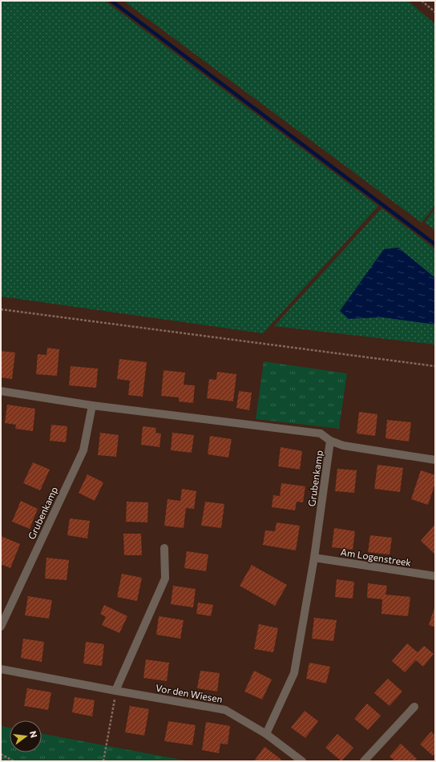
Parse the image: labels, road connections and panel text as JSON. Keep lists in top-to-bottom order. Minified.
{"streets":{"street":["Grubenkamp","Am Logenstreek","Vor den Wiesen"]},"crossings":[["Grubenkamp","Am Logenstreek"],["Grubenkamp","Vor den Wiesen"]],"north":"right"}
